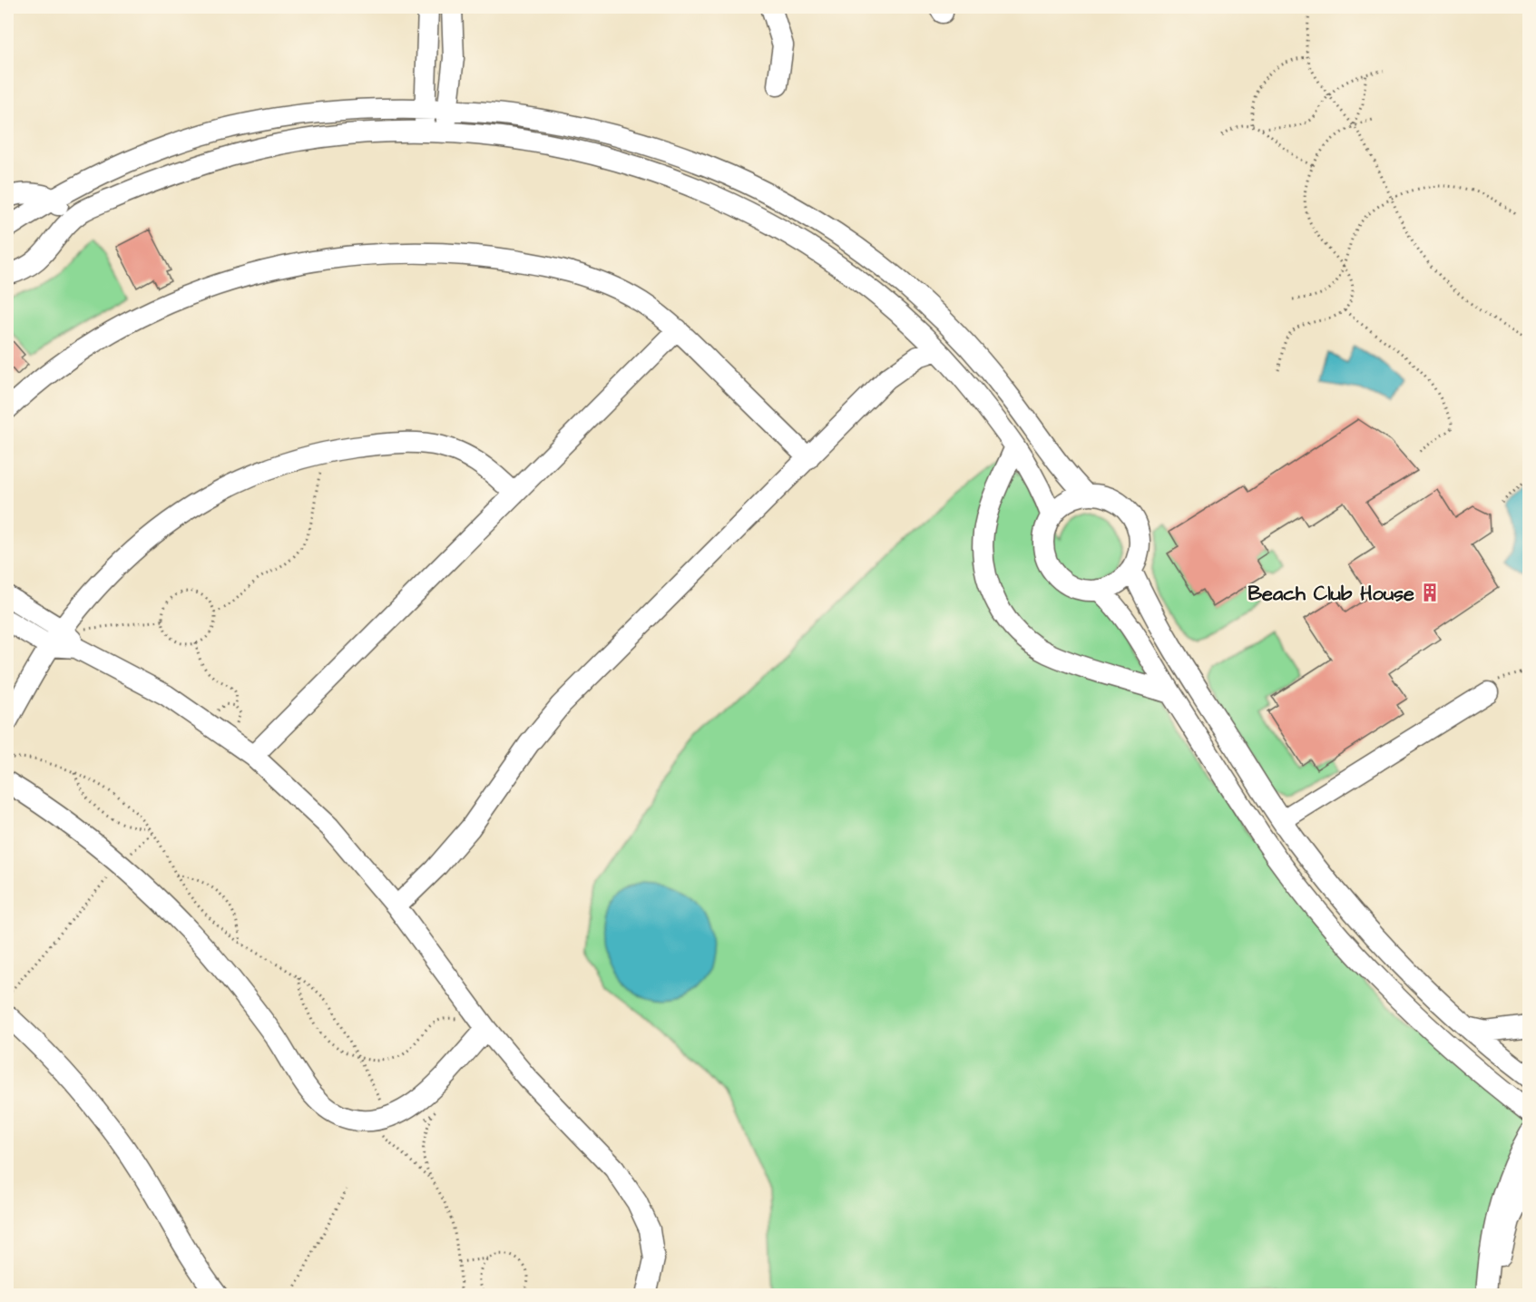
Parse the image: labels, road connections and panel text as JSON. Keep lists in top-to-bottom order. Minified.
{"places":{"building":["Beach Club House"]}}
